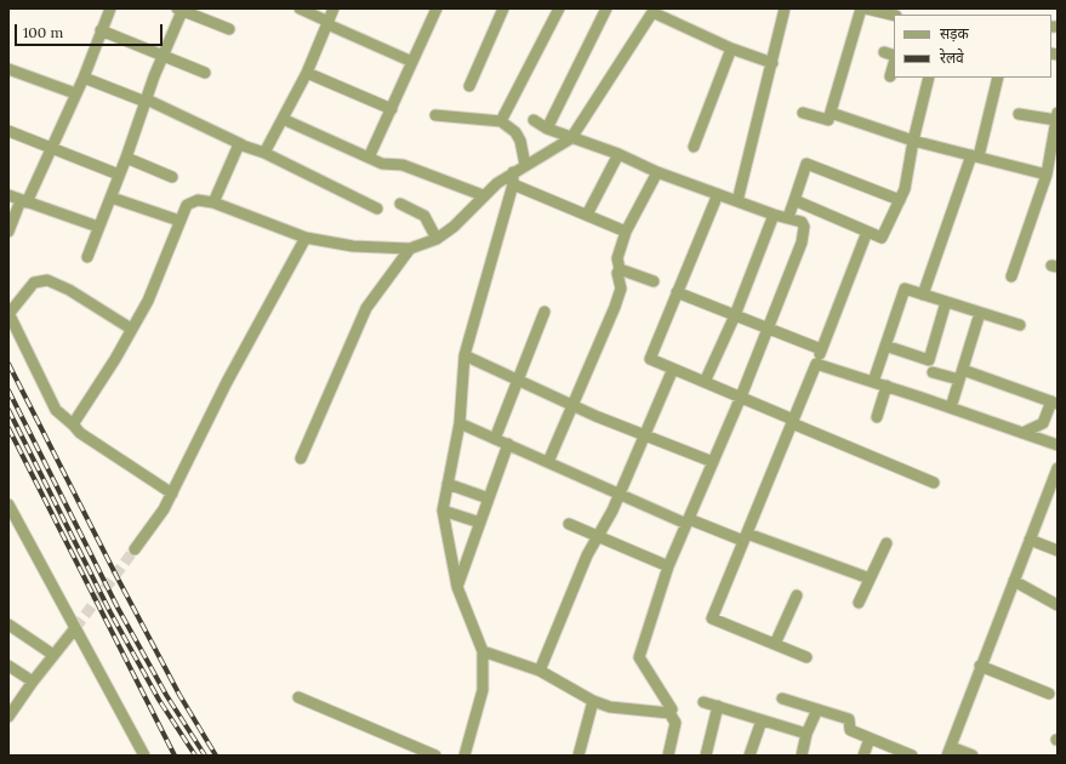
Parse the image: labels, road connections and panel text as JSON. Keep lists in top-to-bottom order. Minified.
{"legend":["सड़क","रेलवे"],"scale_bar":"100 m"}
